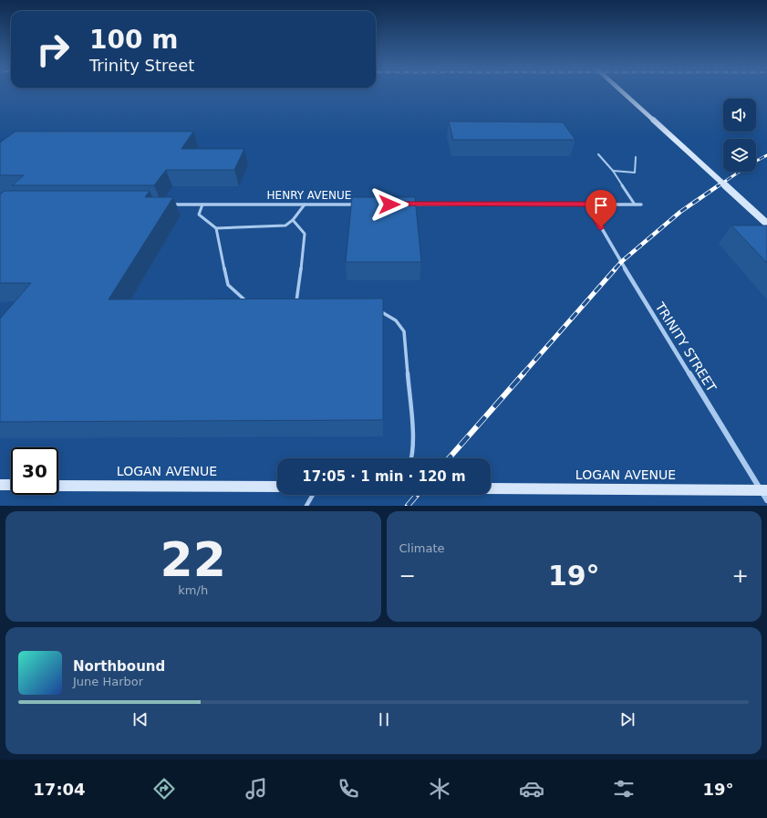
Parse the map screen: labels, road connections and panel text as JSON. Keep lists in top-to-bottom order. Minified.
{"streets":{"main road":["LOGAN AVENUE"],"street":["HENRY AVENUE","TRINITY STREET"]},"crossings":[["TRINITY STREET","LOGAN AVENUE"]],"page":{"turn":["100 m","Trinity Street"],"limit":"30","trip":"17:05 · 1 min · 120 m","tile":[["22","km/h"],"Climate"],"heat":["−","19°","+"],"song":["Northbound","June Harbor"],"tabs":["17:04","19°"]}}
